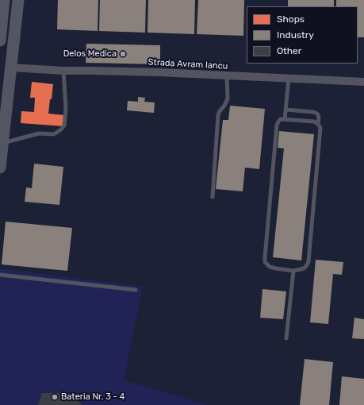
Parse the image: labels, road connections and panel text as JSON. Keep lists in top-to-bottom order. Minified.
{"streets":{"street":["Strada Avram Iancu"]},"places":["Delos Medica","Bateria Nr. 3 - 4"],"legend":["Shops","Industry","Other"]}
